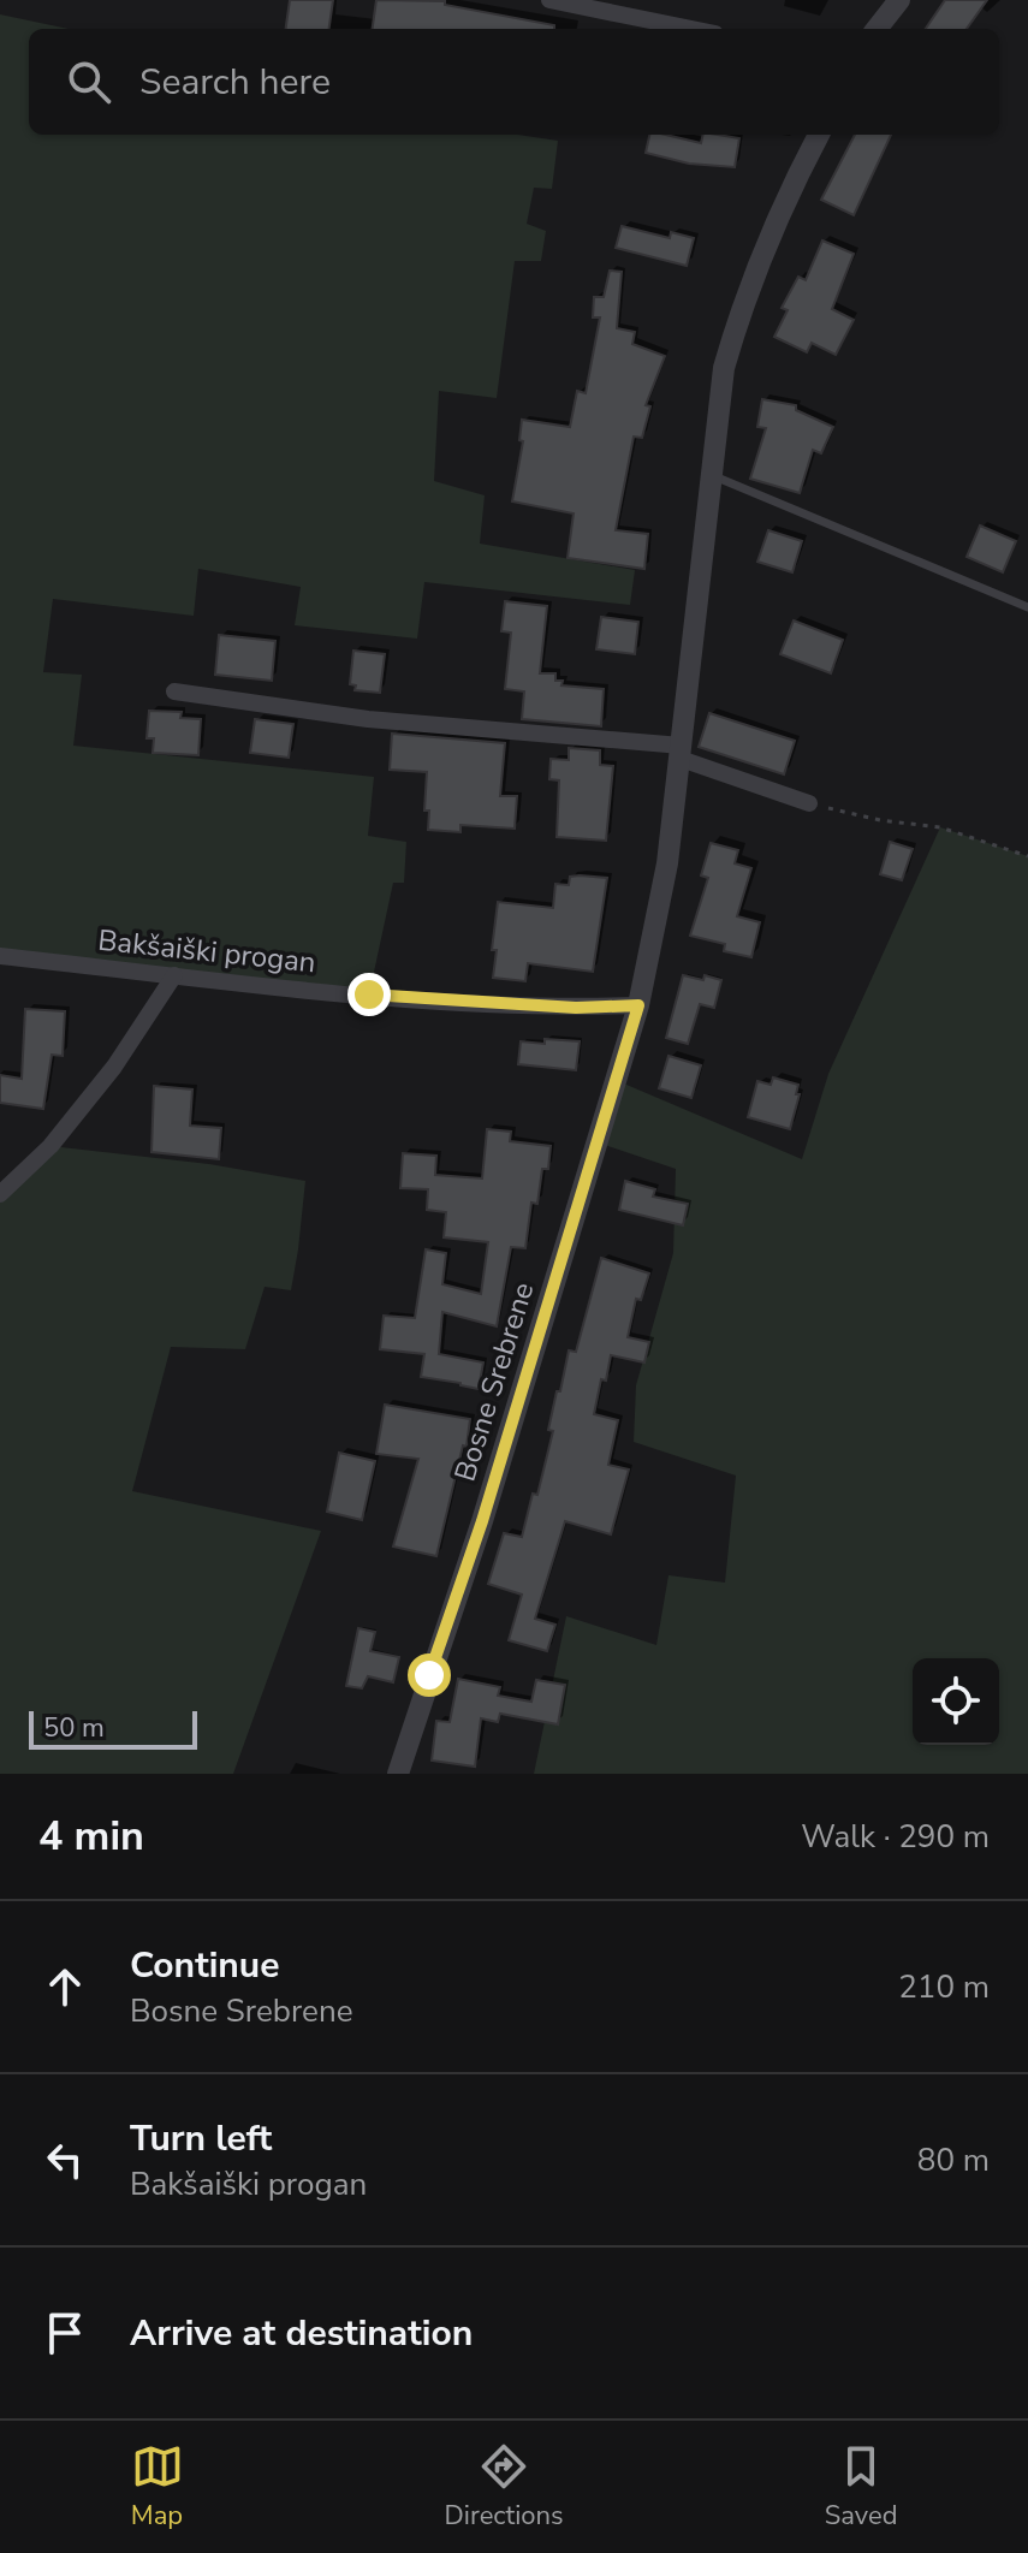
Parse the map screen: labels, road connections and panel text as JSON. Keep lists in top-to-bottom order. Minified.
{"streets":{"street":["Bakšaiški progan","Bosne Srebrene"]},"crossings":[["Bakšaiški progan","Bosne Srebrene"]],"scale_bar":"50 m","page":{"search":"Search here","scale":"50 m","heading":["4 min","Walk · 290 m"],"list":[["Continue","Bosne Srebrene","210 m"],["Turn left","Bakšaiški progan","80 m"],"Arrive at destination"],"nav":["Map","Directions","Saved"]}}
